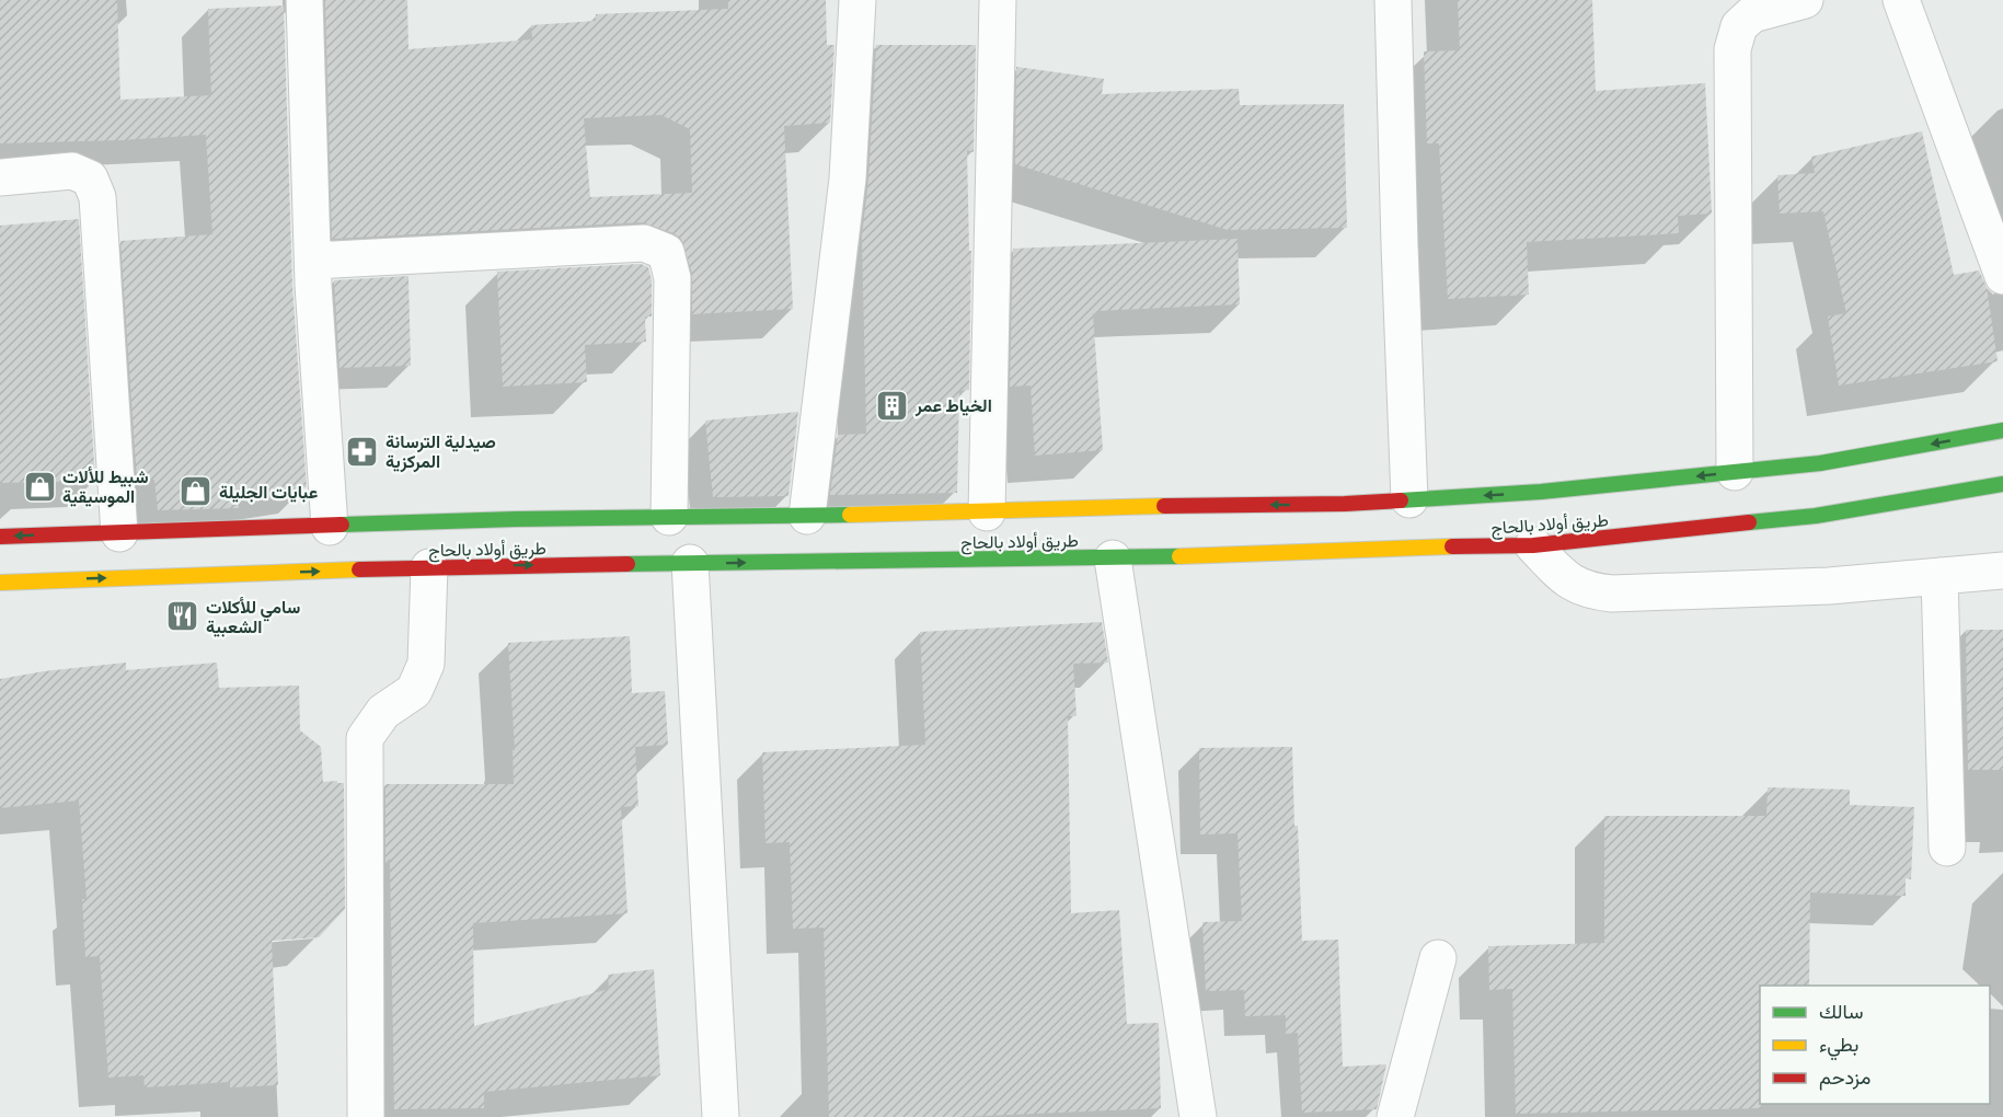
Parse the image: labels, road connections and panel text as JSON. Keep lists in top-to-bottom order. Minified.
{"streets":{"main road":["طريق أولاد بالحاج"]},"places":{"building":["الخياط عمر"],"pharmacy":["صيدلية الترسانة المركزية"],"shop":["شبيط للألات الموسيقية","عبايات الجليلة"],"restaurant":["سامي للأكلات الشعبية"]},"legend":["سالك","بطيء","مزدحم"]}
